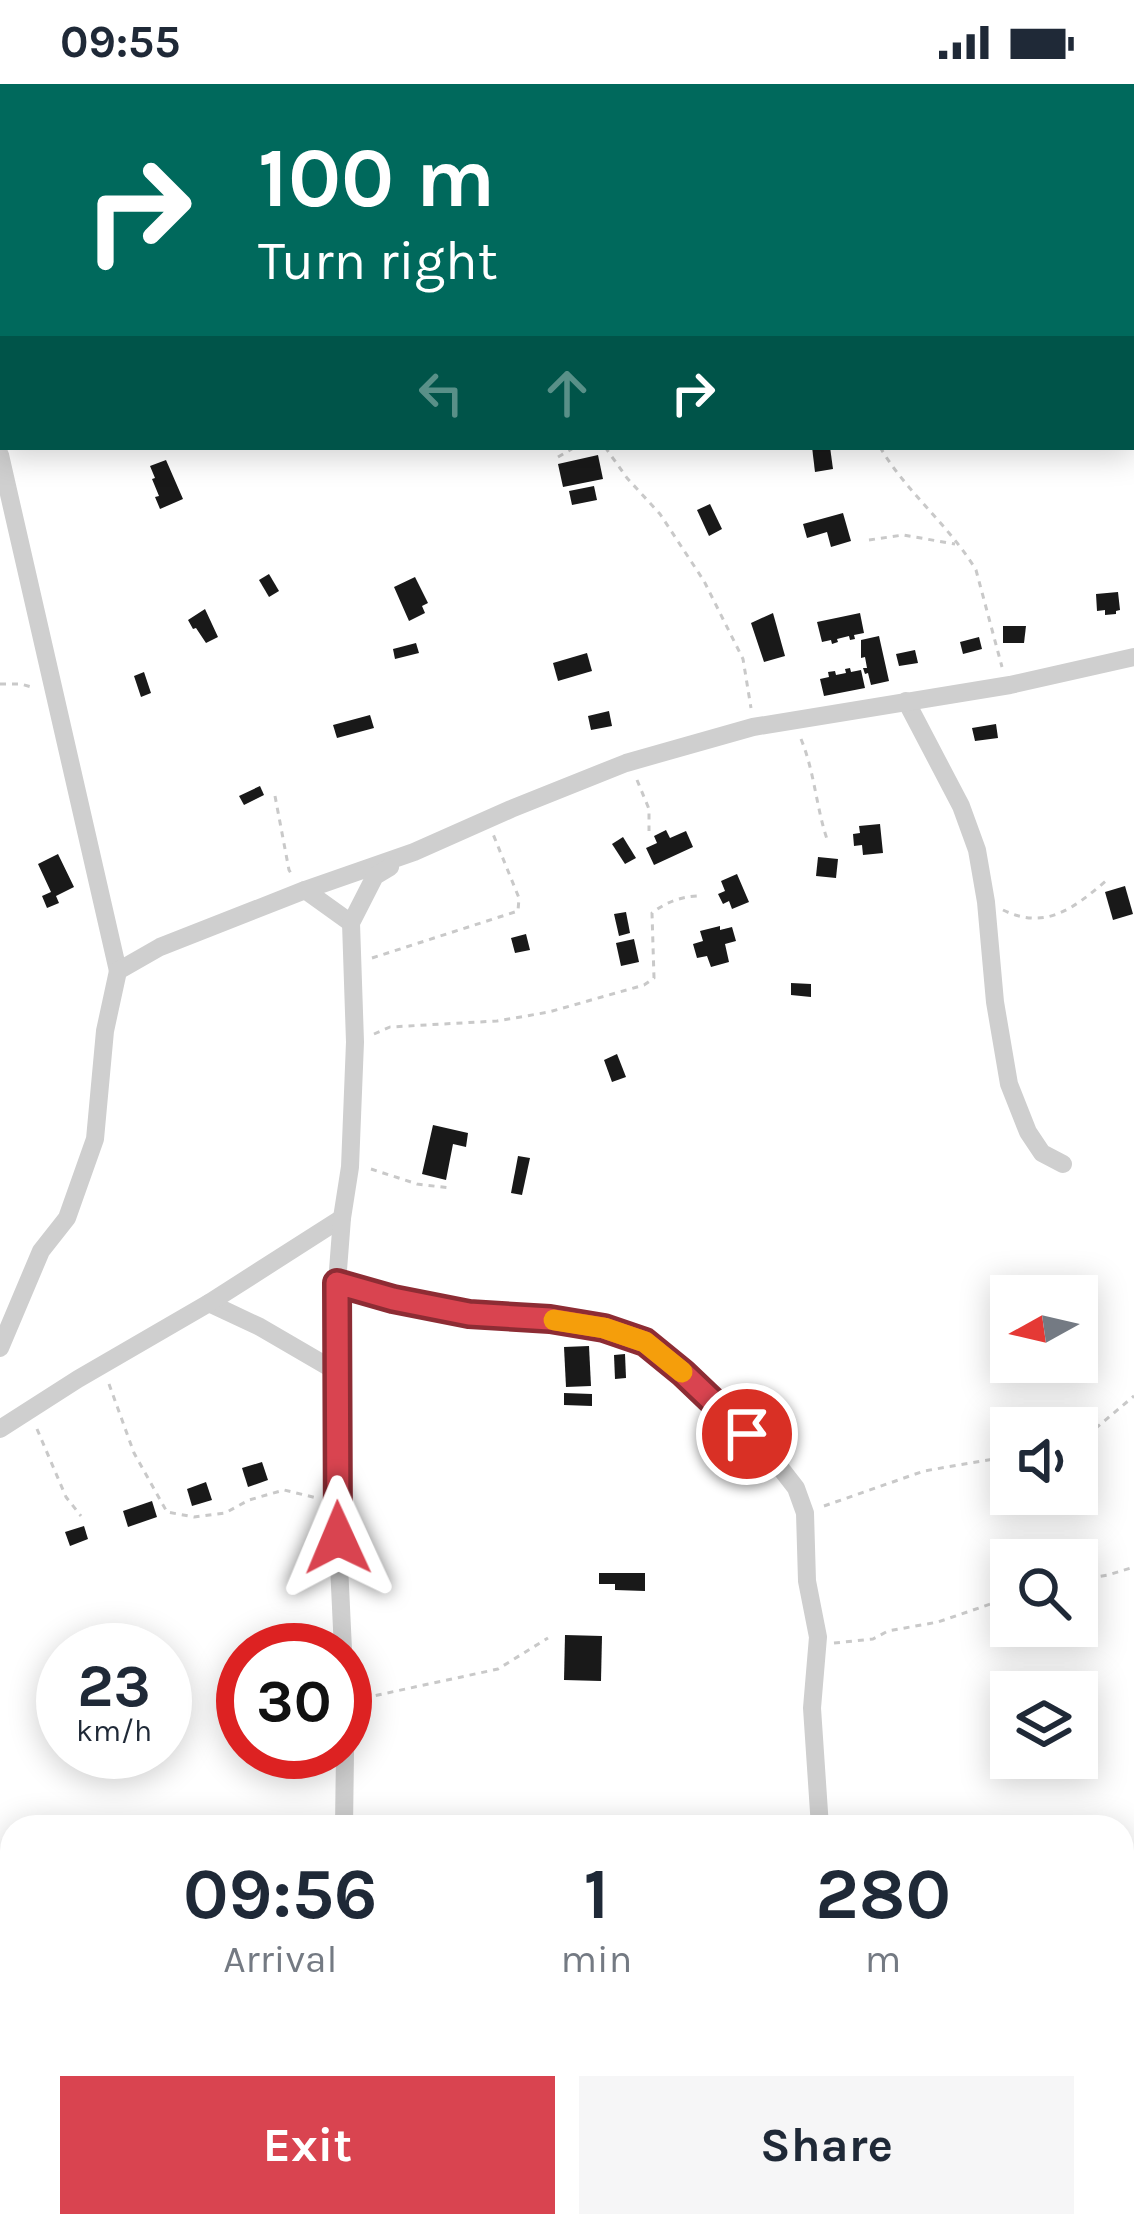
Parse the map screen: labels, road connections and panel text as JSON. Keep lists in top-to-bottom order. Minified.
{"north":"left","page":{"status":"09:55","turn":["100 m","Turn right"],"speed":"23 km/h","limit":"30","eta":["09:56","Arrival","1","min","280","m"],"buttons":["Exit","Share"]}}
